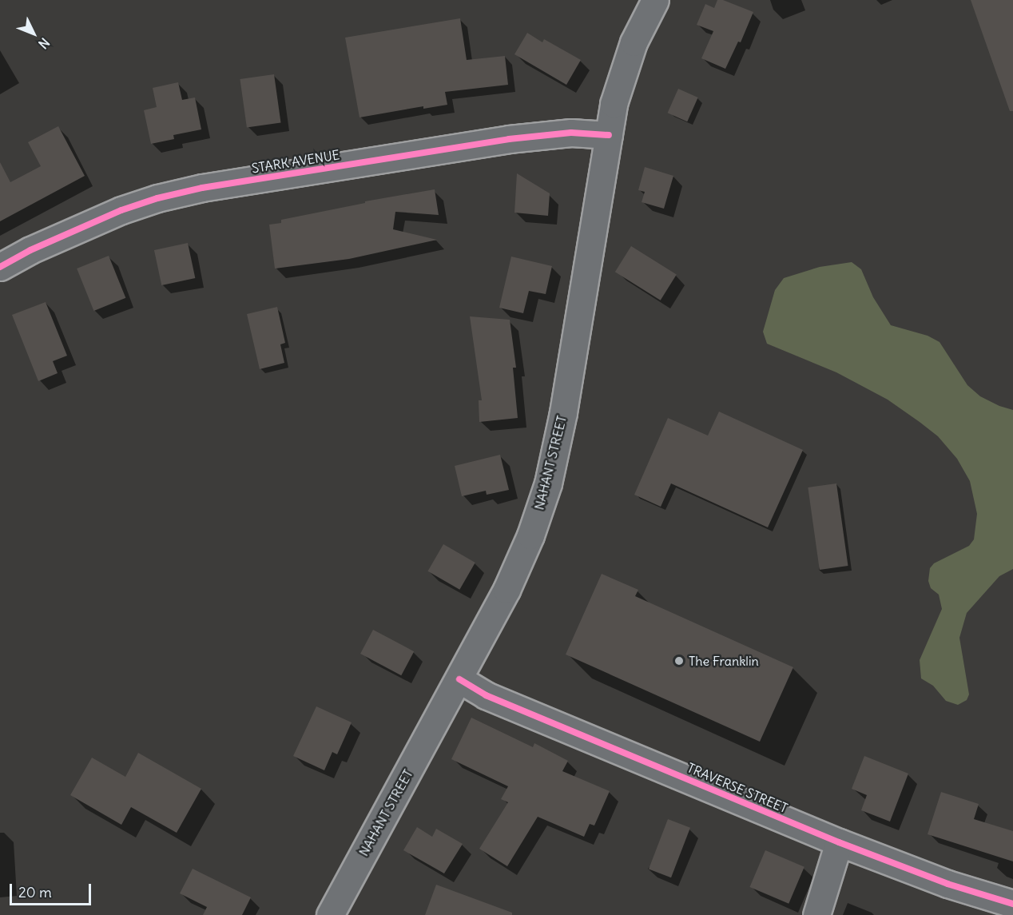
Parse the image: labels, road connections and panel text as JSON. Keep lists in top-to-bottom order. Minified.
{"streets":{"street":["STARK AVENUE","NAHANT STREET","TRAVERSE STREET"]},"crossings":[["STARK AVENUE","NAHANT STREET"],["NAHANT STREET","TRAVERSE STREET"]],"places":["The Franklin"],"scale_bar":"20 m","north":"bottom right"}
